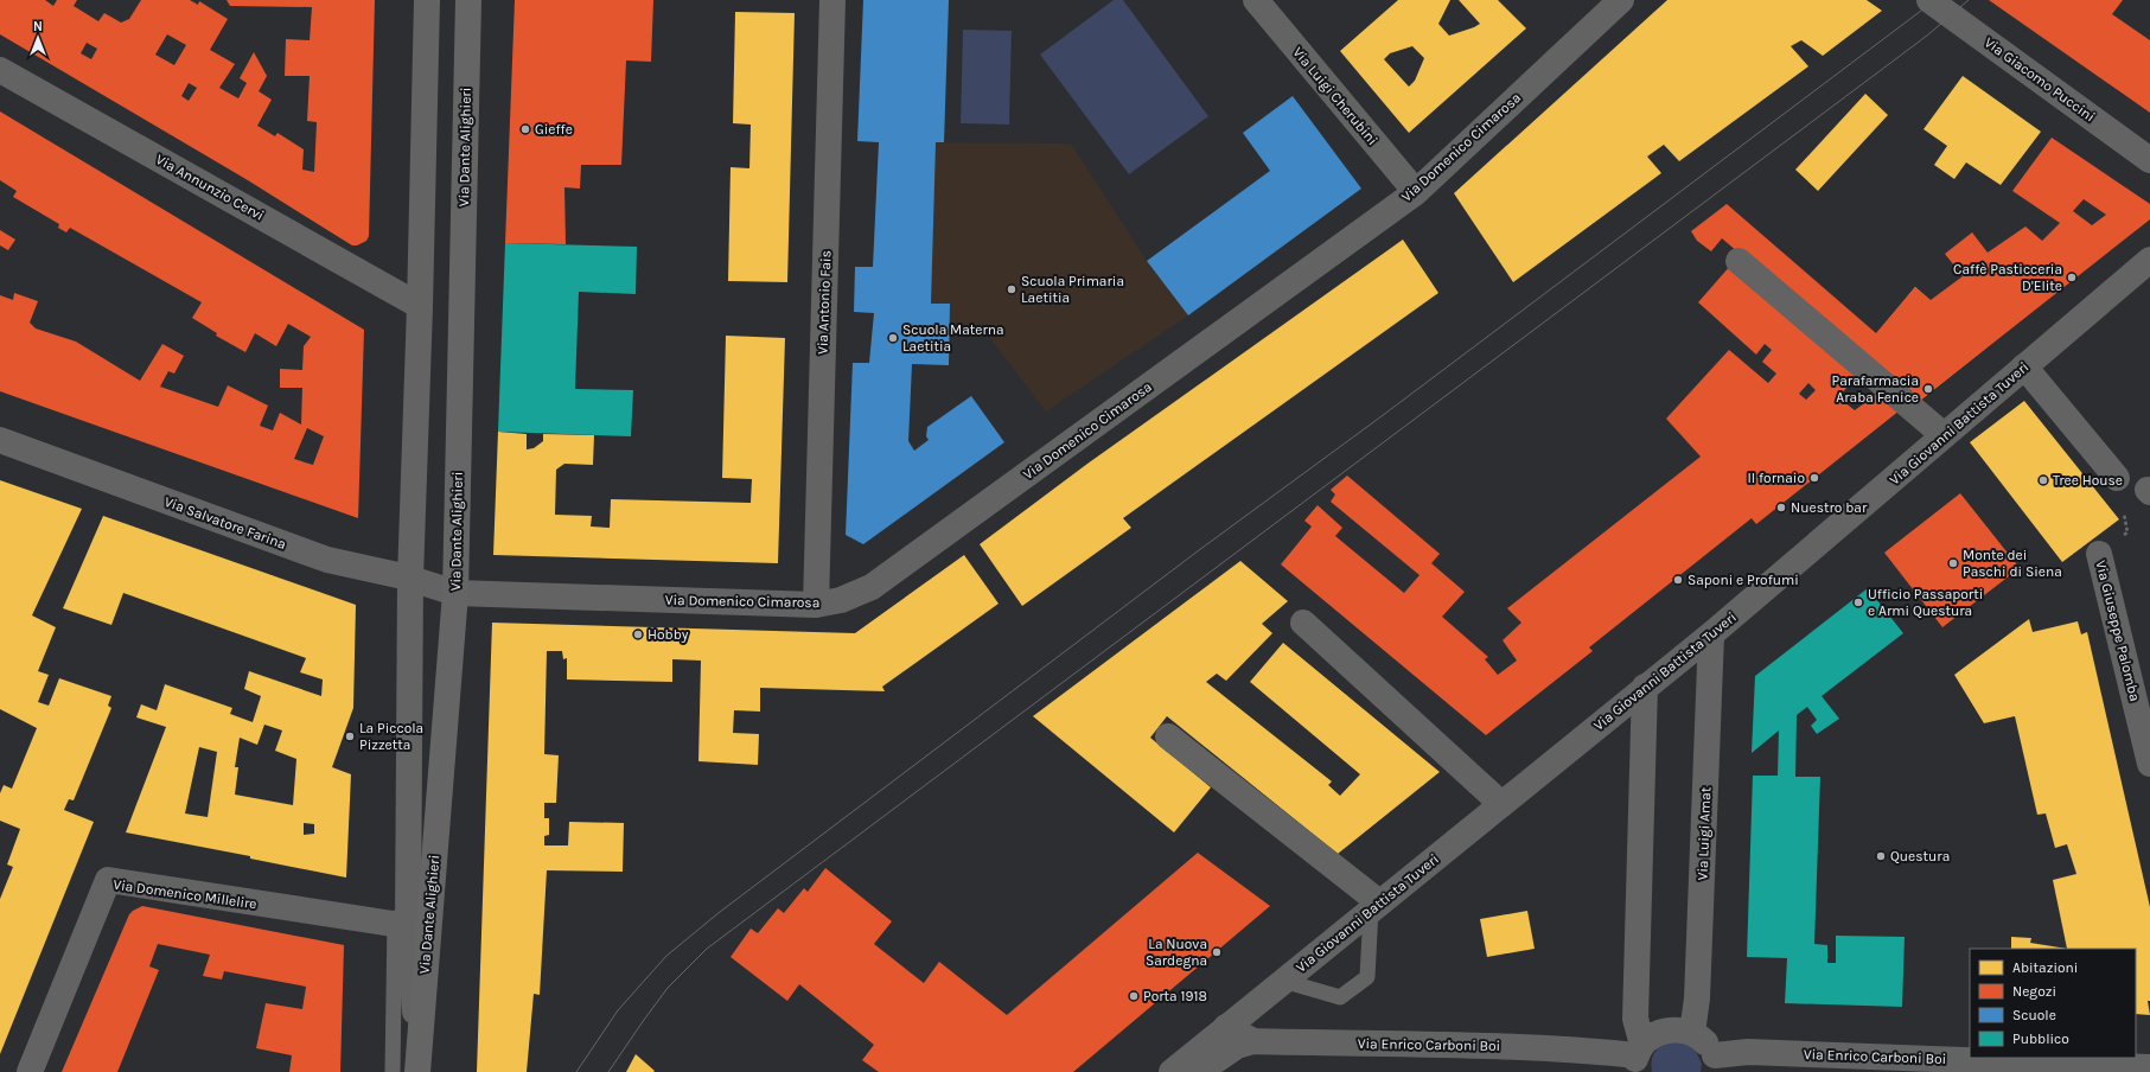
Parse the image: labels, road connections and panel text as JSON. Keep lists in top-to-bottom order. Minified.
{"streets":{"main road":["Via Dante Alighieri"],"street":["Via Giacomo Puccini","Via Luigi Cherubini","Via Domenico Cimarosa","Via Annunzio Cervi","Via Antonio Fais","Via Giovanni Battista Tuveri","Via Salvatore Farina","Via Giuseppe Palomba","Via Luigi Amat","Via Domenico Millelire","Via Enrico Carboni Boi"]},"crossings":[["Via Luigi Cherubini","Via Domenico Cimarosa"],["Via Dante Alighieri","Via Domenico Cimarosa"],["Via Dante Alighieri","Via Annunzio Cervi"],["Via Dante Alighieri","Via Salvatore Farina"],["Via Dante Alighieri","Via Domenico Millelire"],["Via Domenico Cimarosa","Via Antonio Fais"],["Via Domenico Cimarosa","Via Salvatore Farina"],["Via Giovanni Battista Tuveri","Via Luigi Amat"],["Via Giovanni Battista Tuveri","Via Enrico Carboni Boi"],["Via Luigi Amat","Via Enrico Carboni Boi"]],"places":["Gieffe","Caffè Pasticceria D'Elite","Scuola Primaria Laetitia","Scuola Materna Laetitia","Parafarmacia Araba Fenice","Il fornaio","Tree House","Nuestro bar","Monte dei Paschi di Siena","Saponi e Profumi","Ufficio Passaporti e Armi Questura","Hobby","La Piccola Pizzetta","Questura","La Nuova Sardegna","Porta 1918"],"legend":["Abitazioni","Negozi","Scuole","Pubblico"],"north":"top"}
